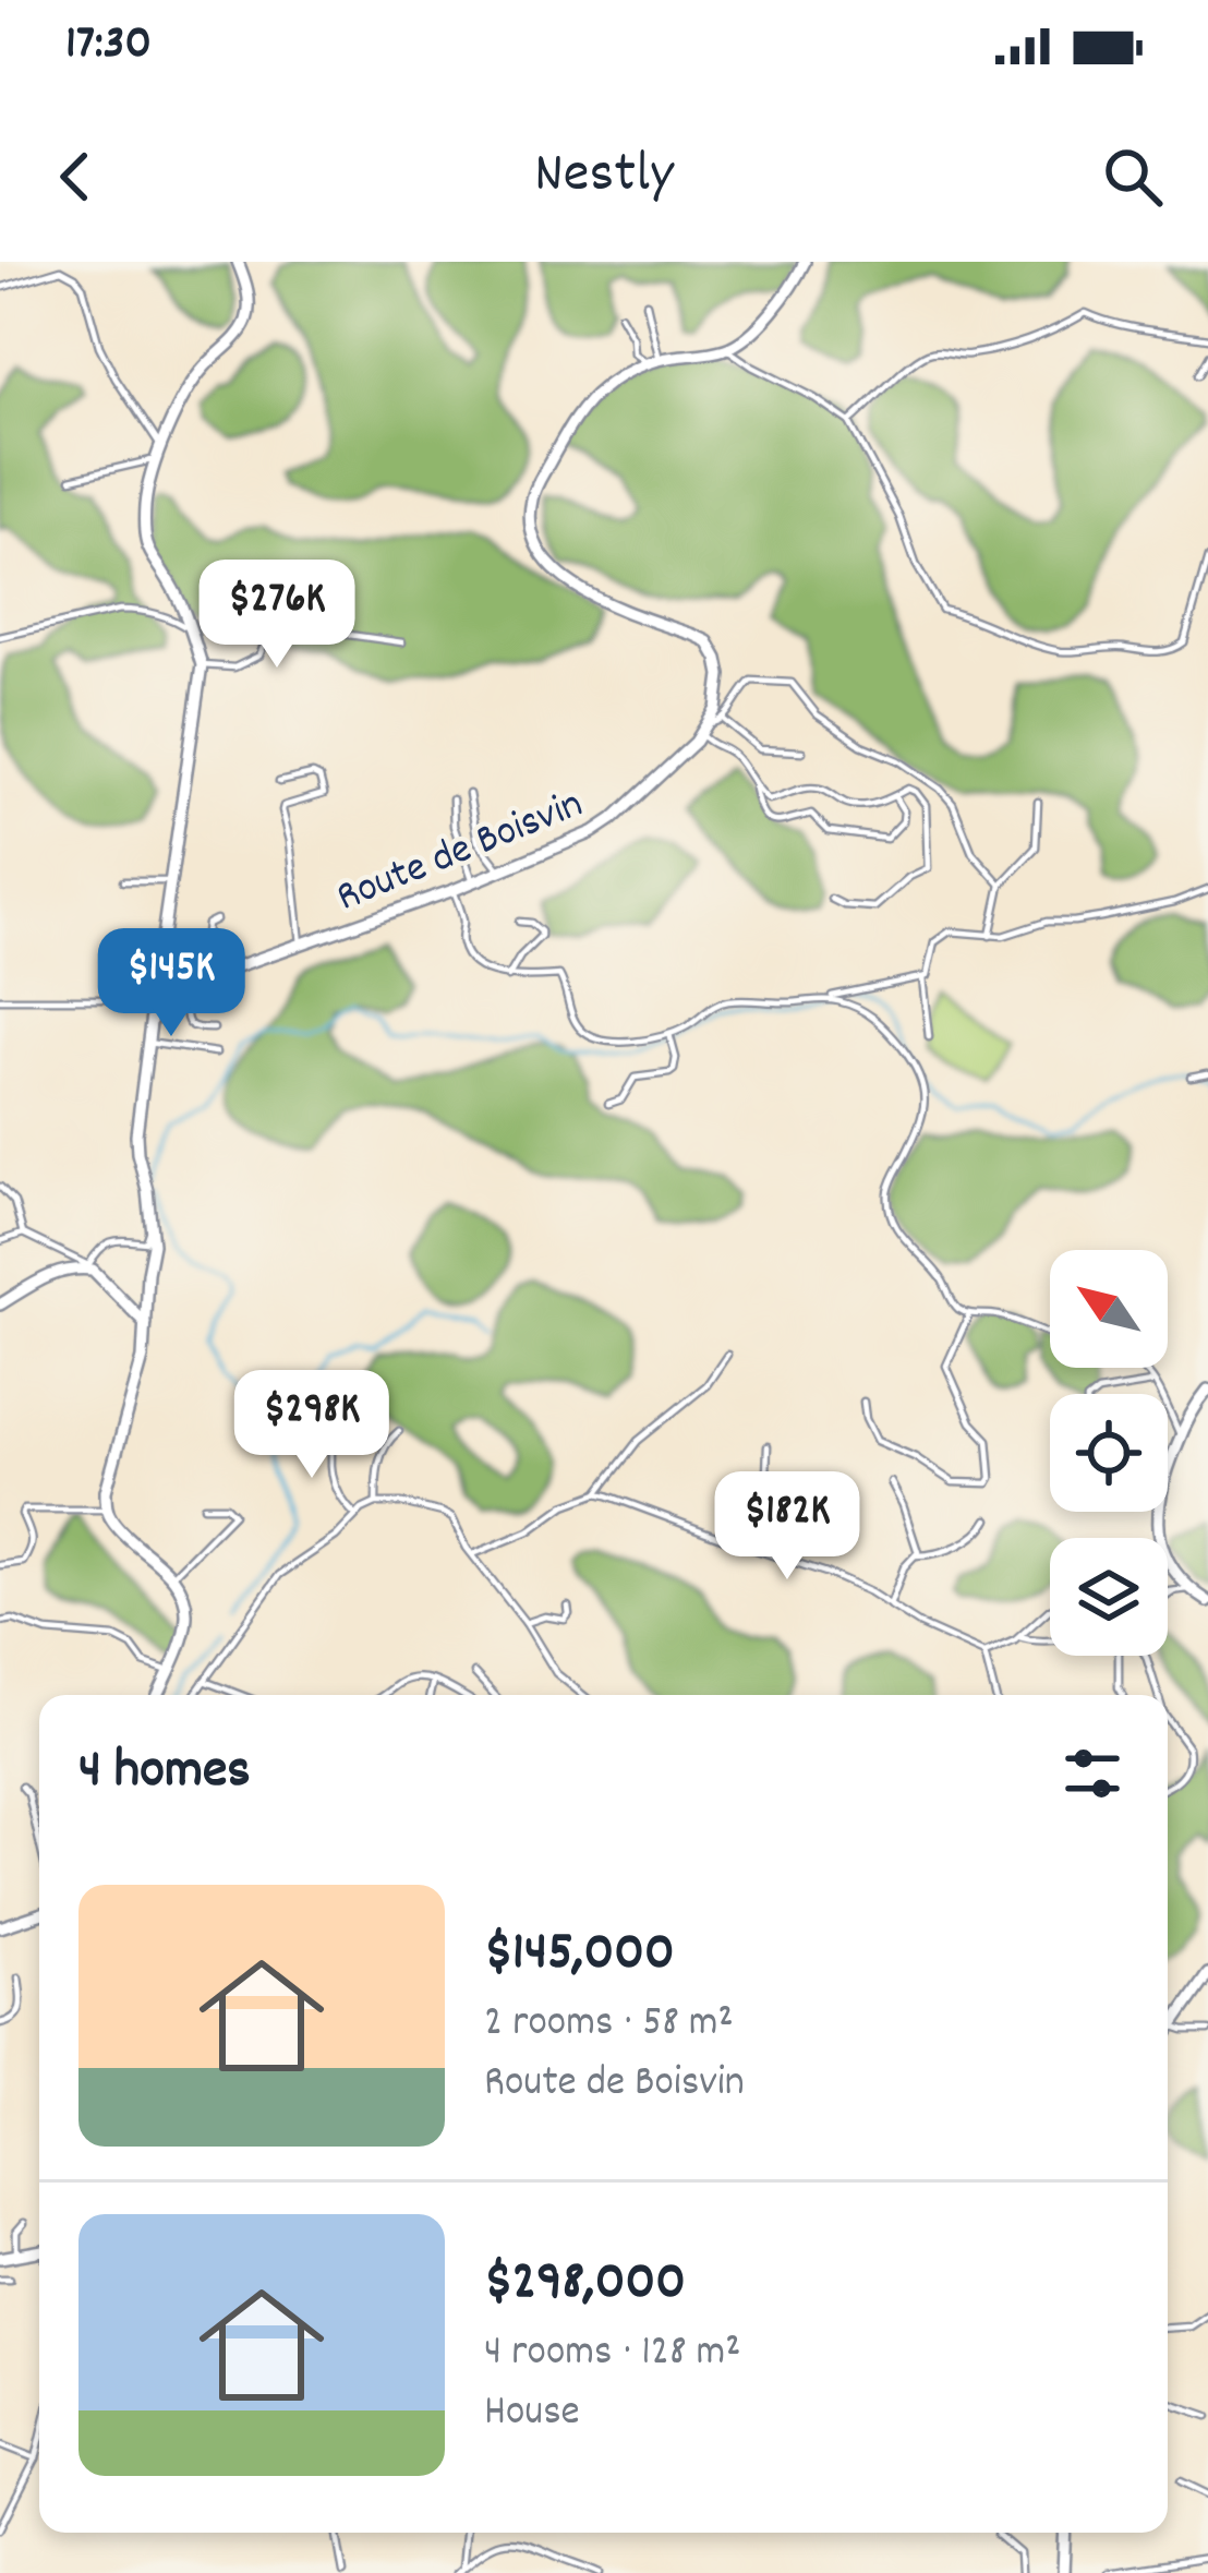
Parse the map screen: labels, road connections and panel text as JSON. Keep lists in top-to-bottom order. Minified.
{"streets":{"main road":["Route de Boisvin"]},"north":"top left","page":{"status":"17:30","header":"Nestly","price":["$276K","$145K","$298K","$182K"],"heading":"4 homes","list":[{"name":"$145,000","note":"2 rooms · 58 m² · Route de Boisvin"},{"name":"$298,000","note":"4 rooms · 128 m² · House"}]}}
